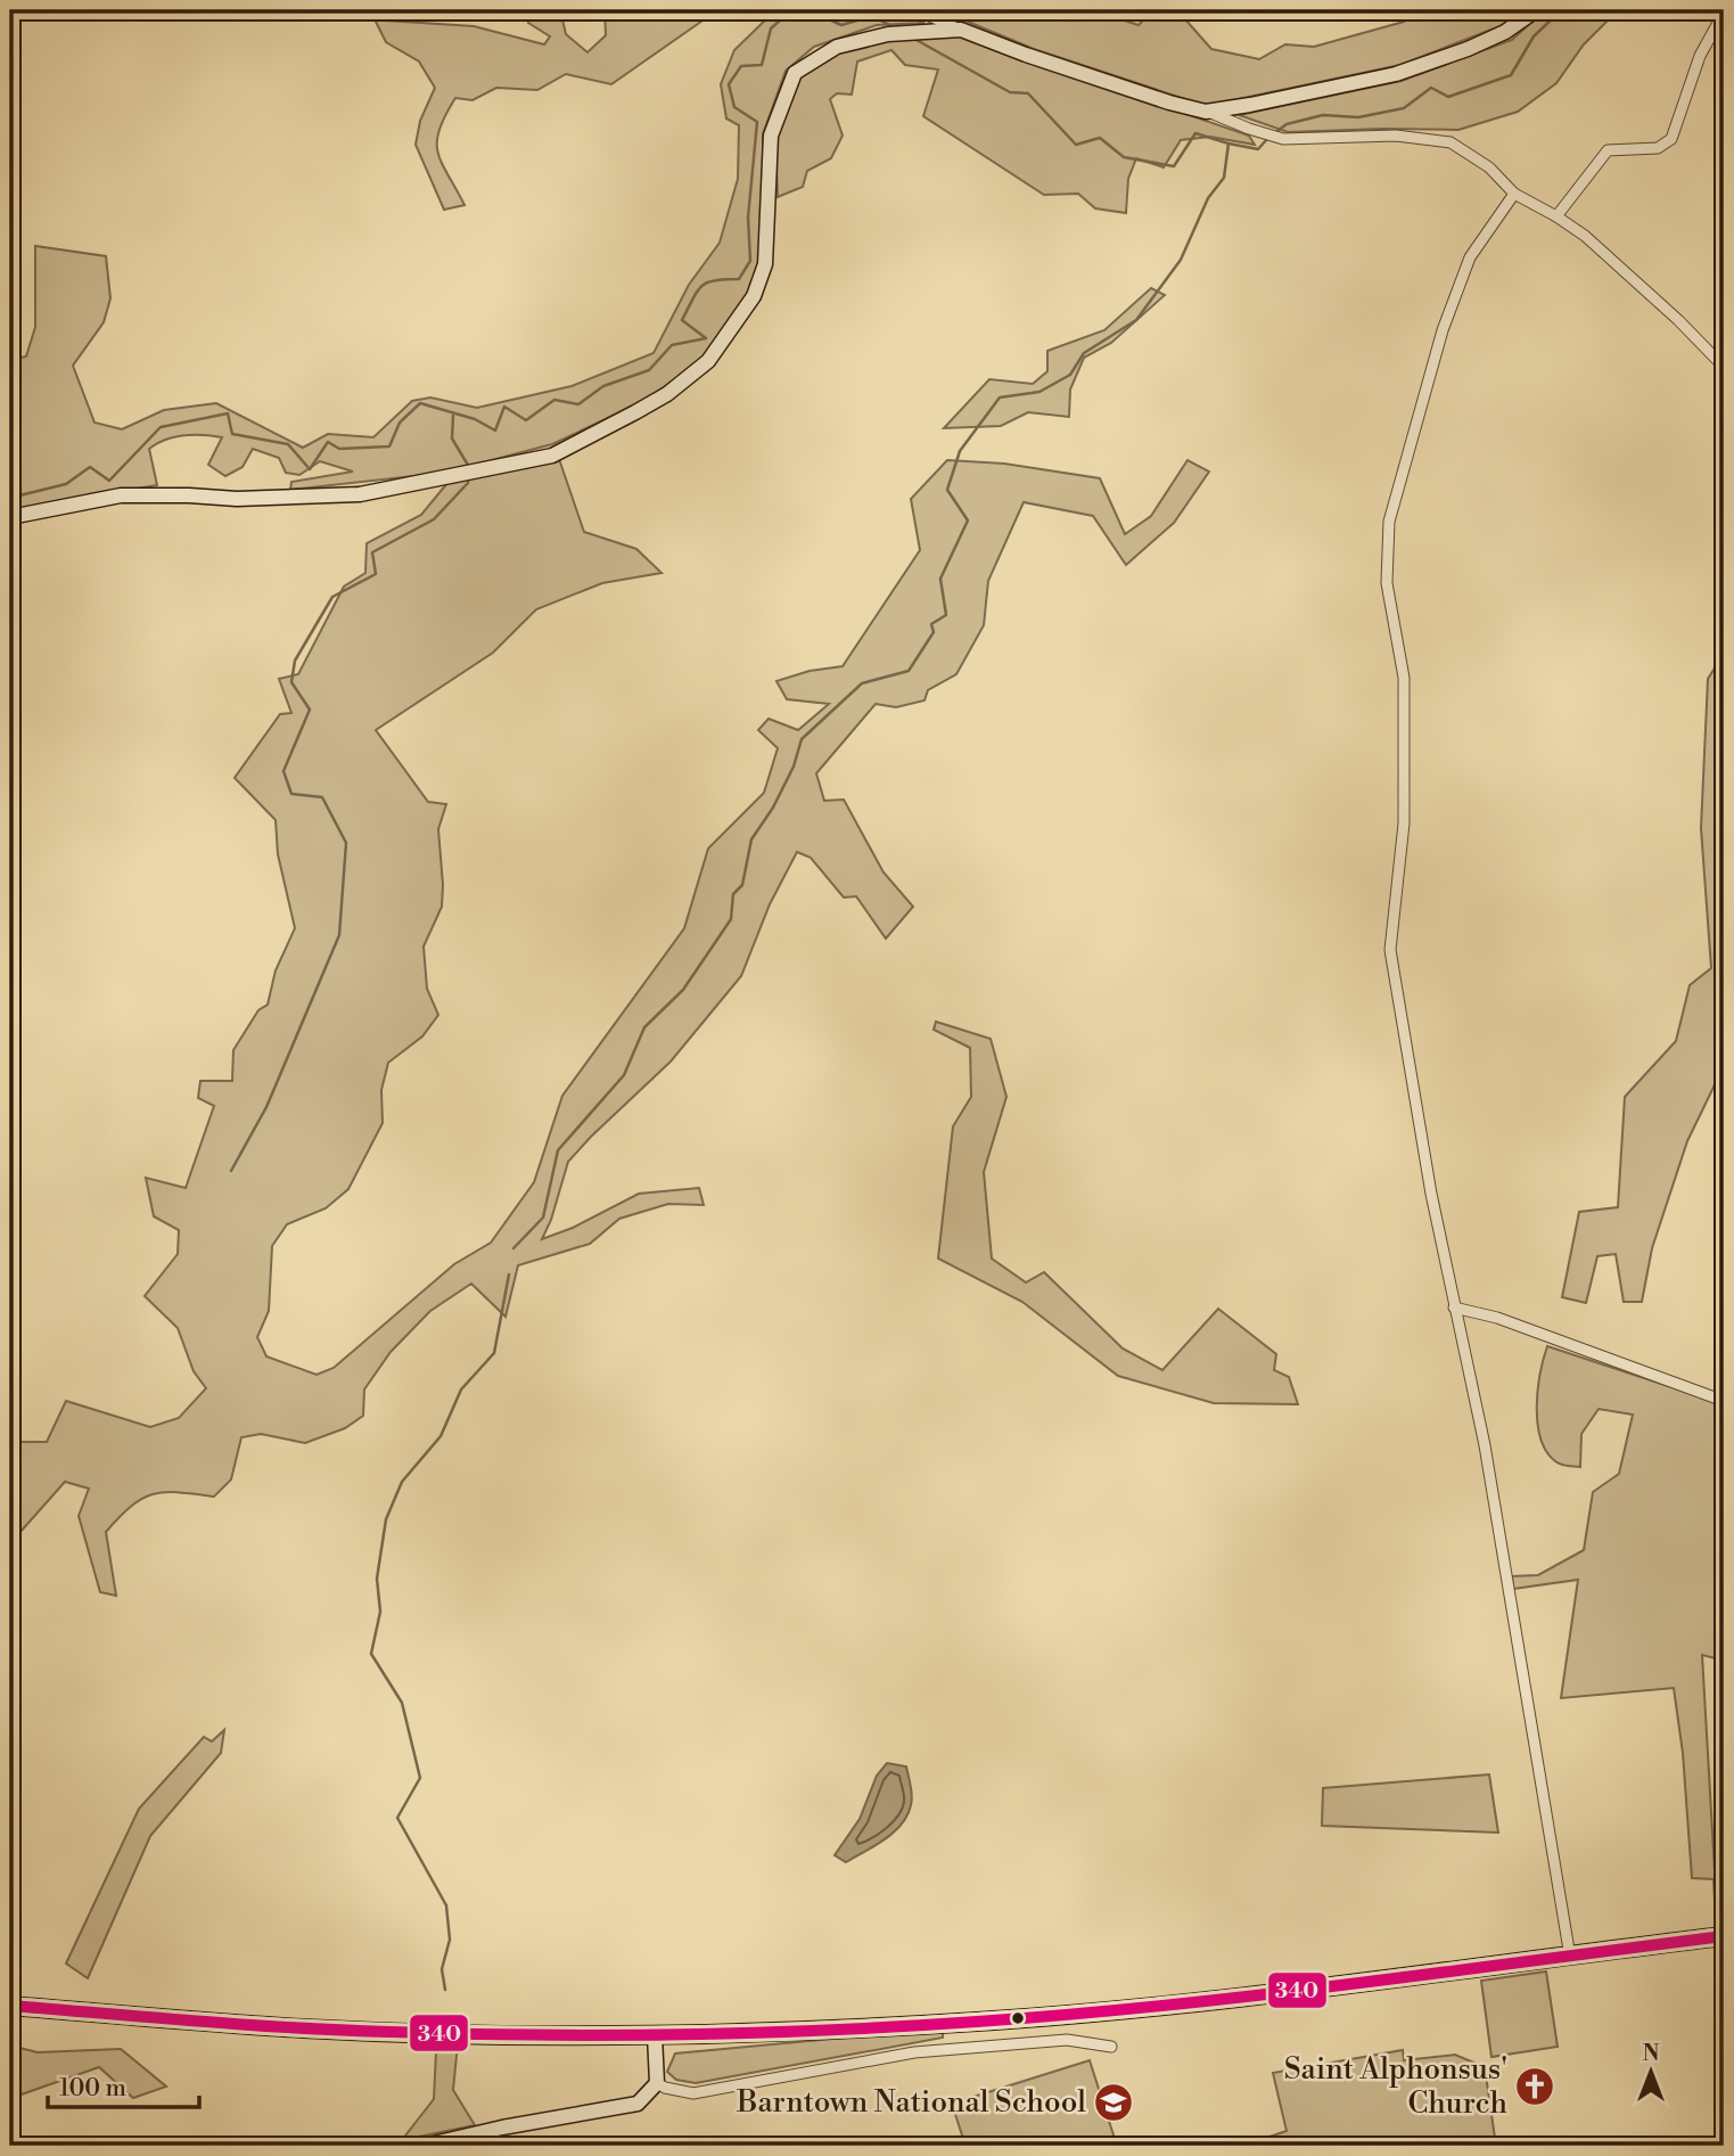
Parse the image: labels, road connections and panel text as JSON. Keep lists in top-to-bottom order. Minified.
{"places":{"church":["Saint Alphonsus' Church"],"school or university":["Barntown National School"]},"lines":["transit line 340"],"scale_bar":"100 m","north":"top"}
